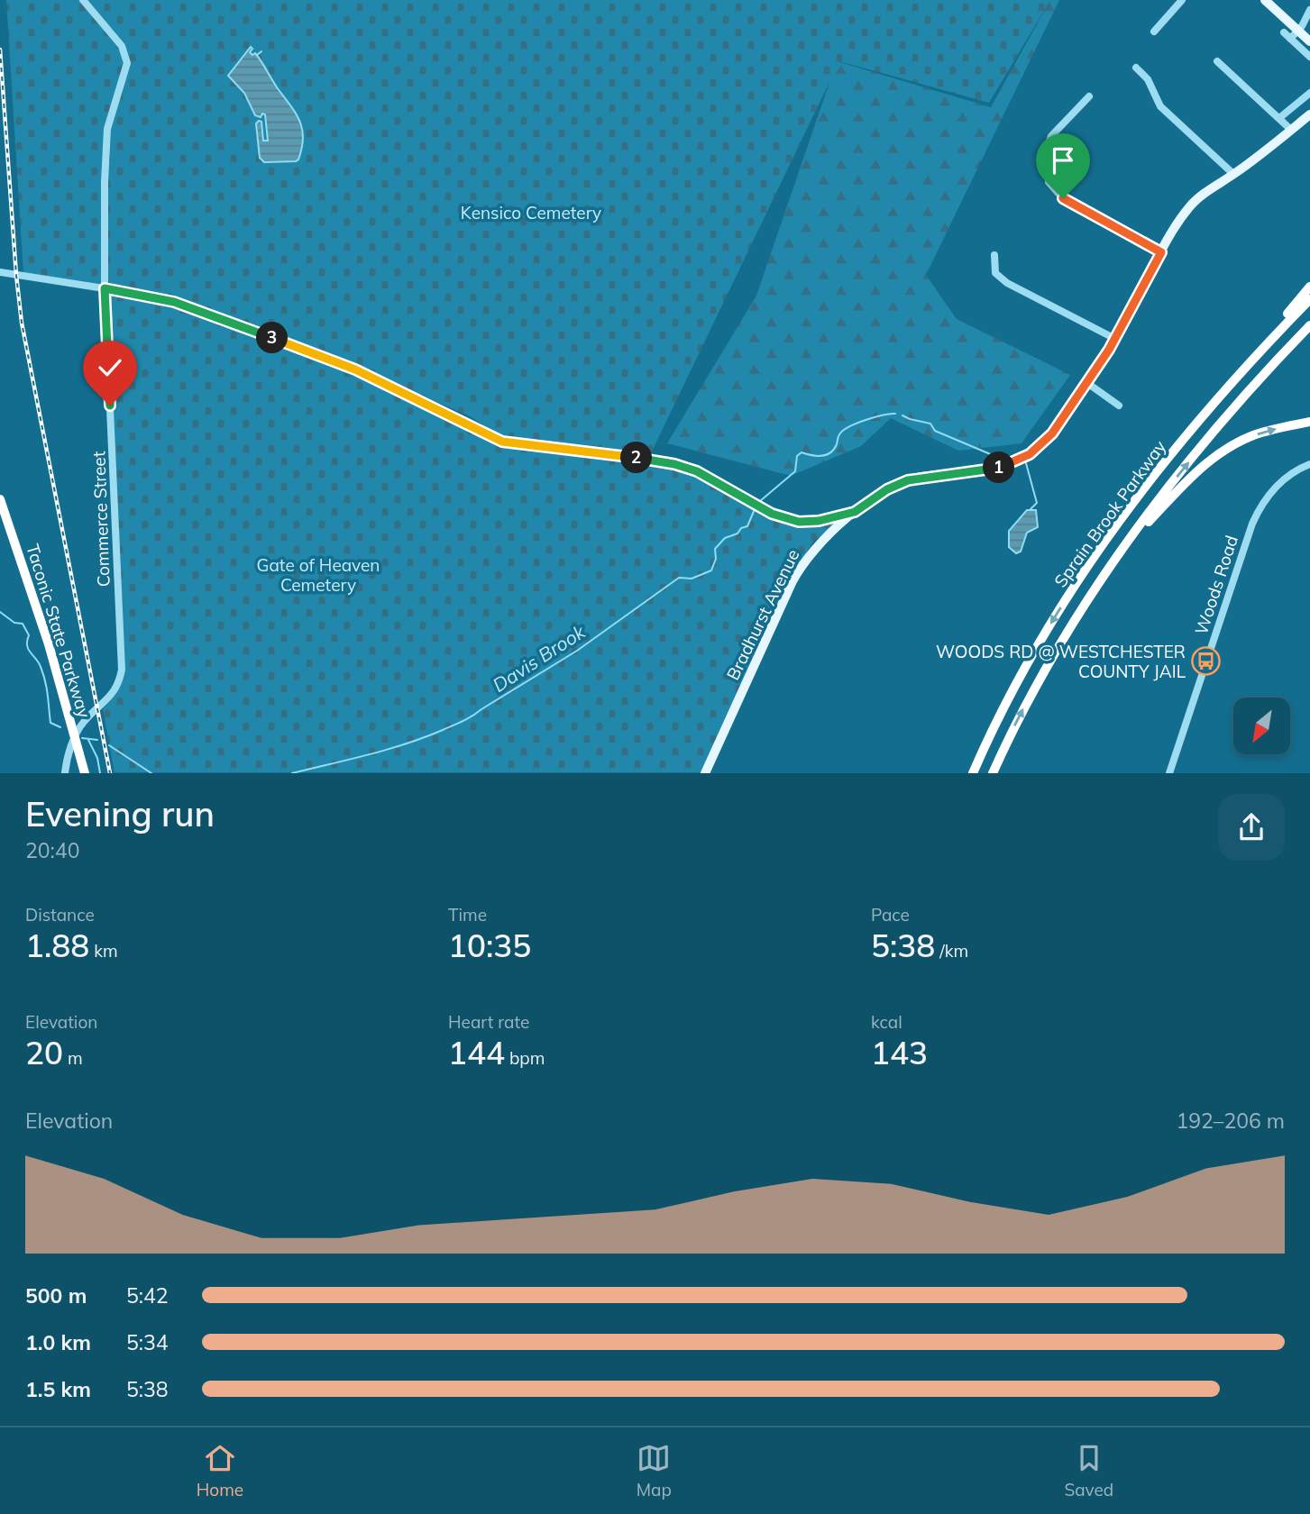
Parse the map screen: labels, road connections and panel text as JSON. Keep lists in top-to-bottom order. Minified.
{"streets":{"highway":["Sprain Brook Parkway","Taconic State Parkway"],"main road":["Bradhurst Avenue"],"street":["Commerce Street","Woods Road"]},"crossings":[["Commerce Street","Taconic State Parkway"]],"water":["Davis Brook"],"parks":["Kensico Cemetery","Gate of Heaven Cemetery"],"places":{"bus stop":["WOODS RD @ WESTCHESTER COUNTY JAIL"]},"north":"bottom left","page":{"pins":["3","2","1"],"heading":["Evening run","20:40"],"stats":[["Distance","1.88 km"],["Time","10:35"],["Pace","5:38 /km"],["Elevation","20 m"],["Heart rate","144 bpm"],["kcal","143"]],"chart":["Elevation","192–206 m"],"list":[{"name":"500 m","note":"5:42"},{"name":"1.0 km","note":"5:34"},{"name":"1.5 km","note":"5:38"}],"tabs":["Home","Map","Saved"]}}
